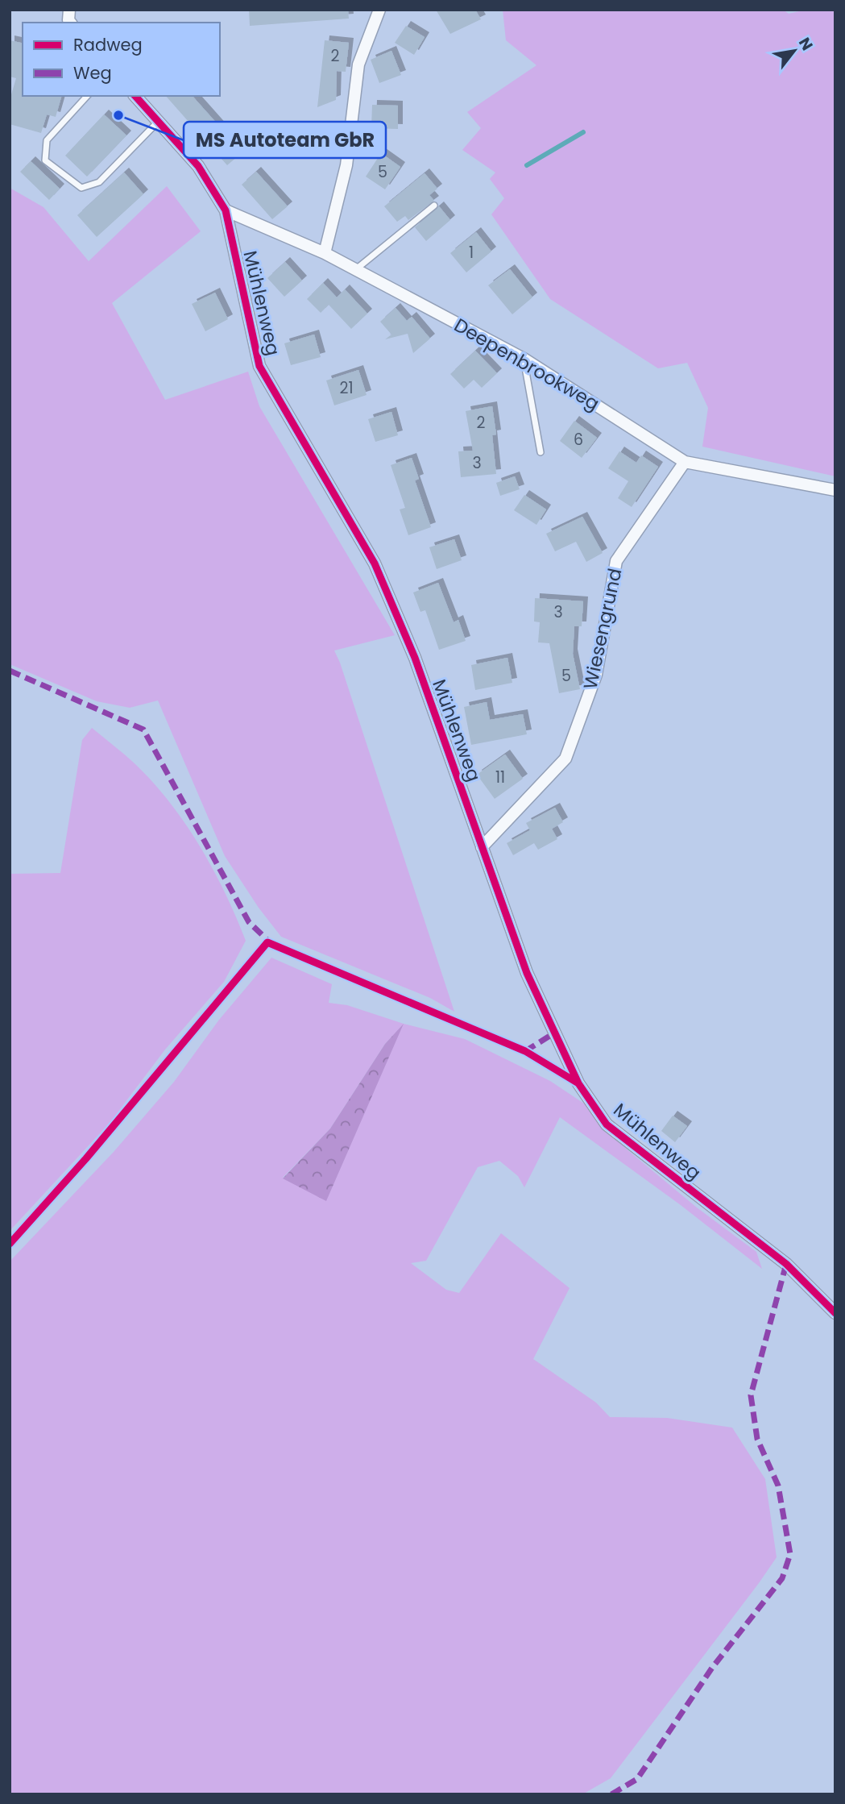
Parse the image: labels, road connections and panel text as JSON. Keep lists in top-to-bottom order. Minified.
{"streets":{"street":["Mühlenweg","Deepenbrookweg","Wiesengrund"]},"crossings":[["Mühlenweg","Deepenbrookweg"],["Mühlenweg","Wiesengrund"],["Deepenbrookweg","Wiesengrund"]],"places":["MS Autoteam GbR"],"house_numbers":["2","5","1","21","2","6","3","3","5","11"],"legend":["Radweg","Weg"],"north":"top right"}
